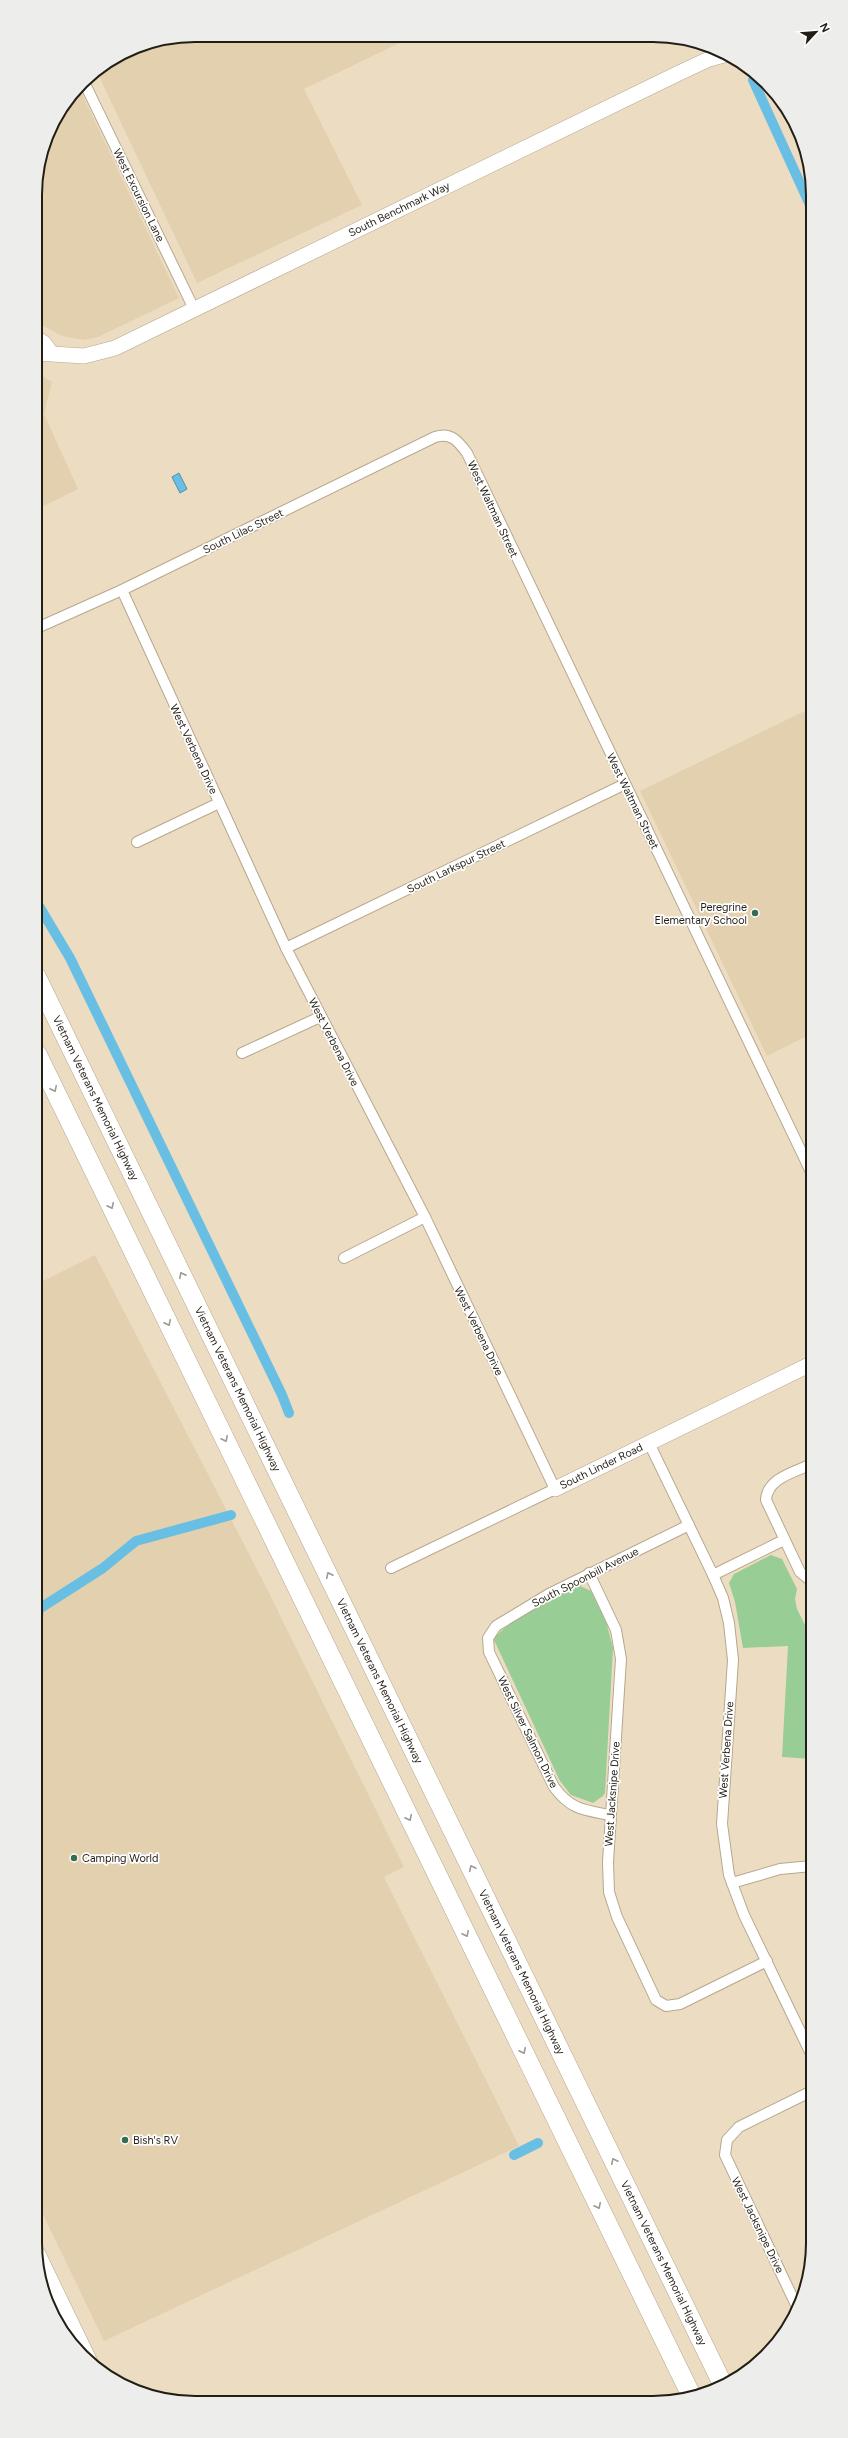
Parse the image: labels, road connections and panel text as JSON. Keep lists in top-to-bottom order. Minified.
{"streets":{"highway":["Vietnam Veterans Memorial Highway"],"street":["West Excursion Lane","South Benchmark Way","West Waltman Street","South Lilac Street","West Verbena Drive","South Larkspur Street","South Linder Road","South Spoonbill Avenue","West Silver Salmon Drive","West Jacksnipe Drive"]},"crossings":[["West Excursion Lane","South Benchmark Way"],["West Waltman Street","South Lilac Street"],["West Waltman Street","South Larkspur Street"],["South Lilac Street","West Verbena Drive"],["West Verbena Drive","South Larkspur Street"],["West Verbena Drive","South Linder Road"],["West Verbena Drive","South Spoonbill Avenue"],["West Verbena Drive","West Jacksnipe Drive"],["South Spoonbill Avenue","West Silver Salmon Drive"],["South Spoonbill Avenue","West Jacksnipe Drive"],["West Silver Salmon Drive","West Jacksnipe Drive"]],"places":["Peregrine Elementary School","Camping World","Bish's RV"],"north":"top right"}
